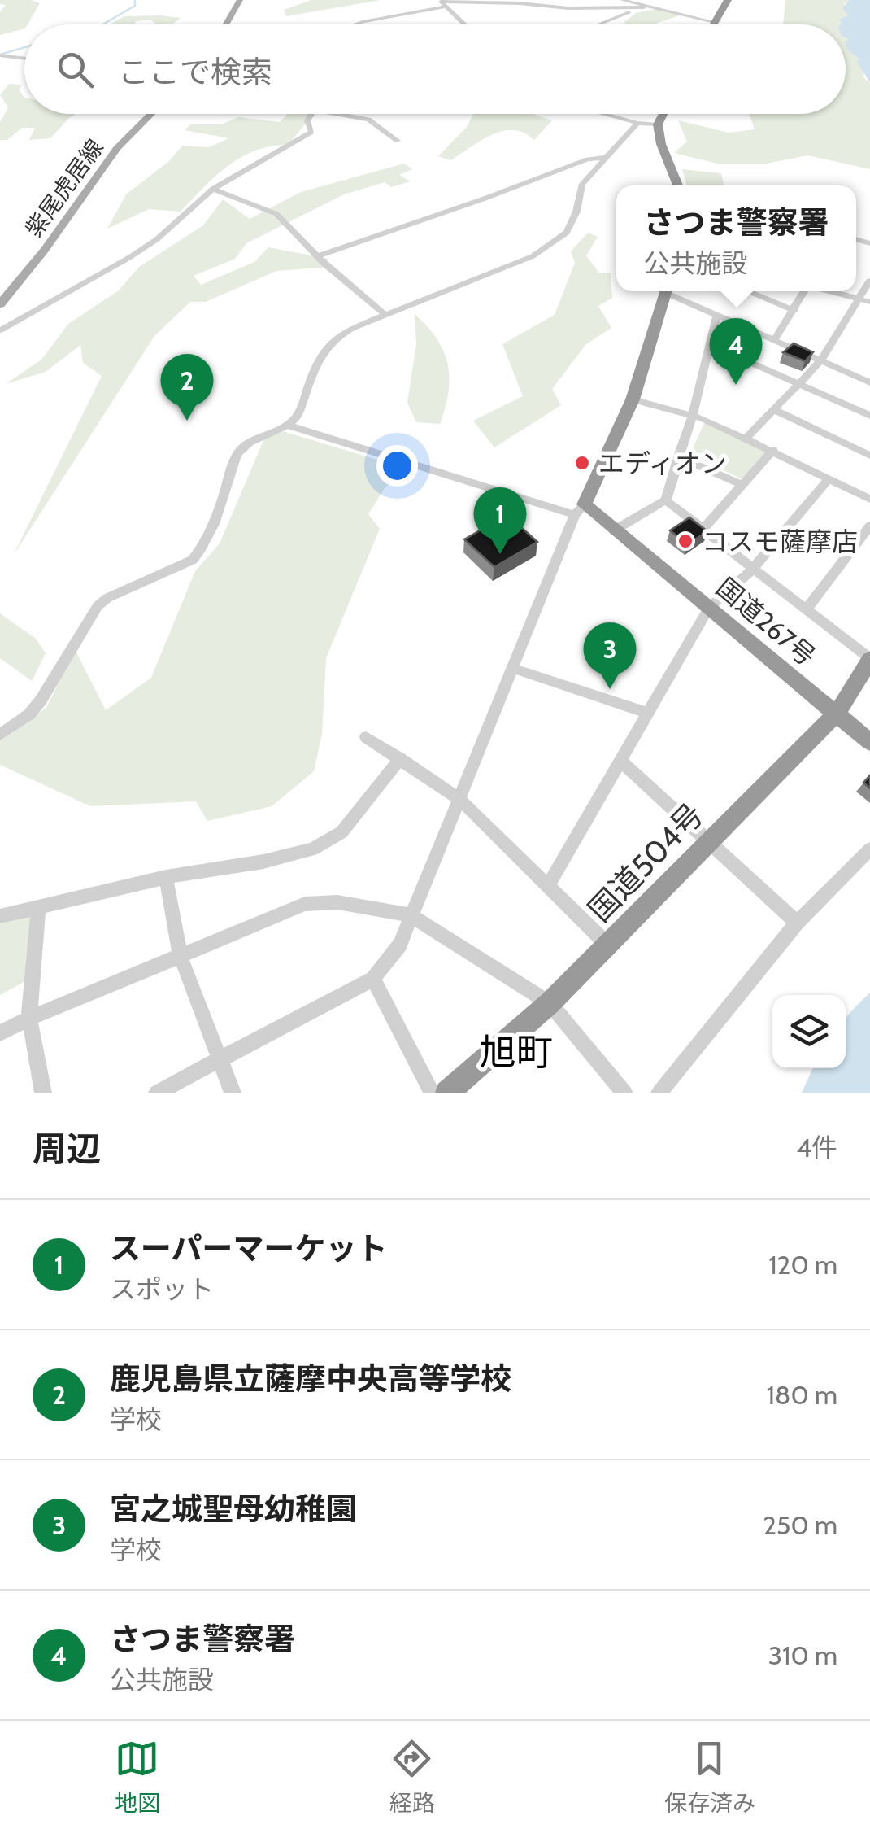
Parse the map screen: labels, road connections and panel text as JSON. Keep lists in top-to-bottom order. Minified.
{"streets":{"highway":["国道267号","国道504号"],"main road":["紫尾虎居線"]},"crossings":[["国道267号","国道504号"]],"districts":["旭町"],"places":["エディオン","コスモ薩摩店"],"page":{"search":"ここで検索","popup":["さつま警察署","公共施設"],"pins":["4","2","1","3"],"heading":["周辺","4件"],"list":[{"mark":"1","name":"スーパーマーケット","note":"スポット","value":"120 m"},{"mark":"2","name":"鹿児島県立薩摩中央高等学校","note":"学校","value":"180 m"},{"mark":"3","name":"宮之城聖母幼稚園","note":"学校","value":"250 m"},{"mark":"4","name":"さつま警察署","note":"公共施設","value":"310 m"}],"nav":["地図","経路","保存済み"]}}
